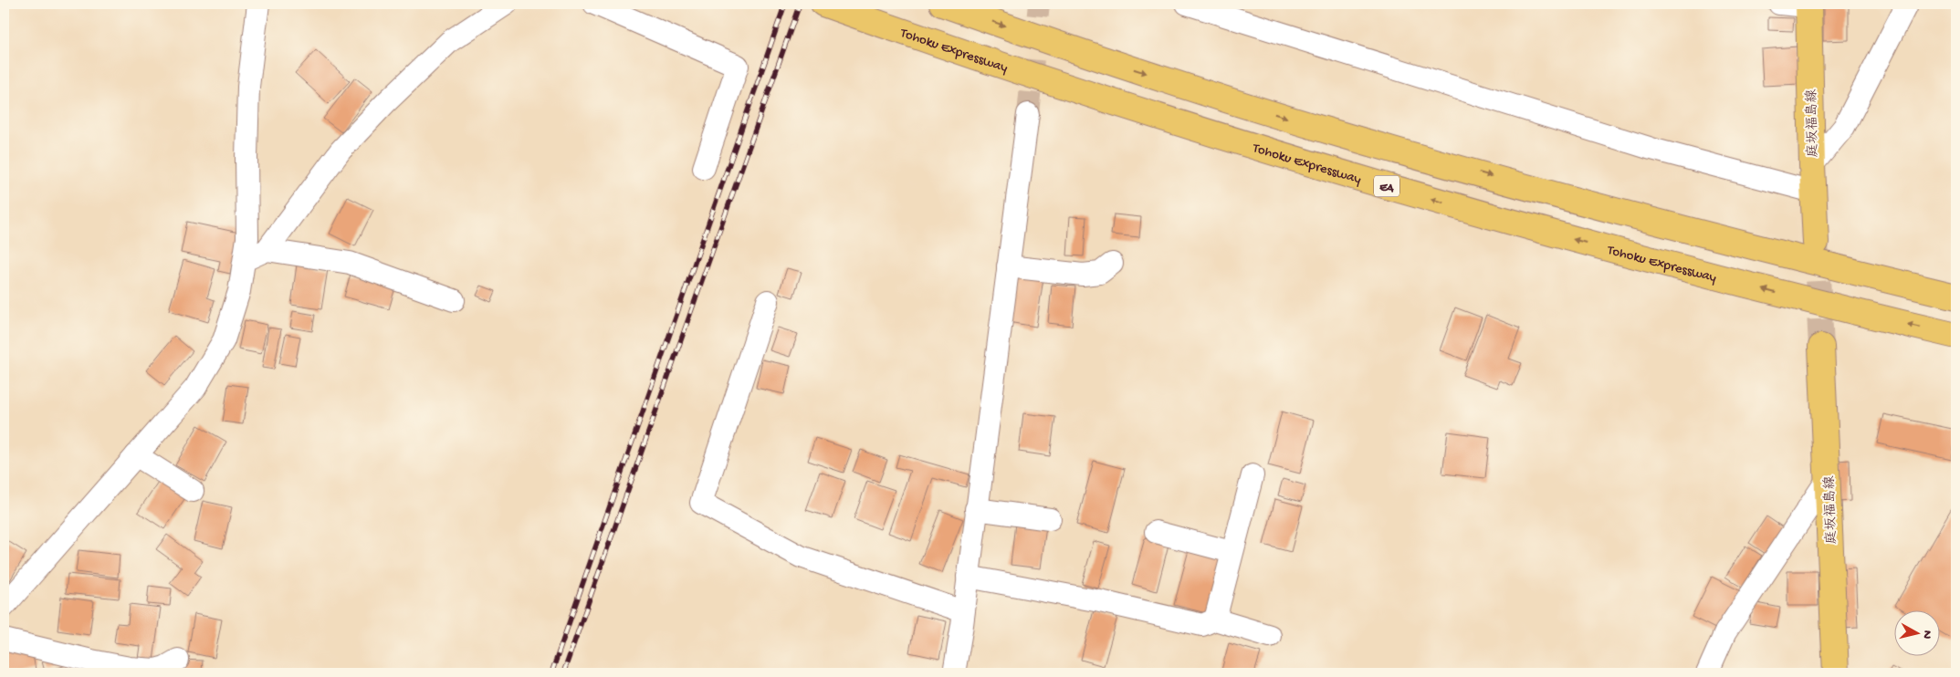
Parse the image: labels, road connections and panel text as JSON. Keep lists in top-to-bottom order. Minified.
{"streets":{"main road":["Tohoku Expressway","庭坂福島線","E4"]},"north":"right"}
